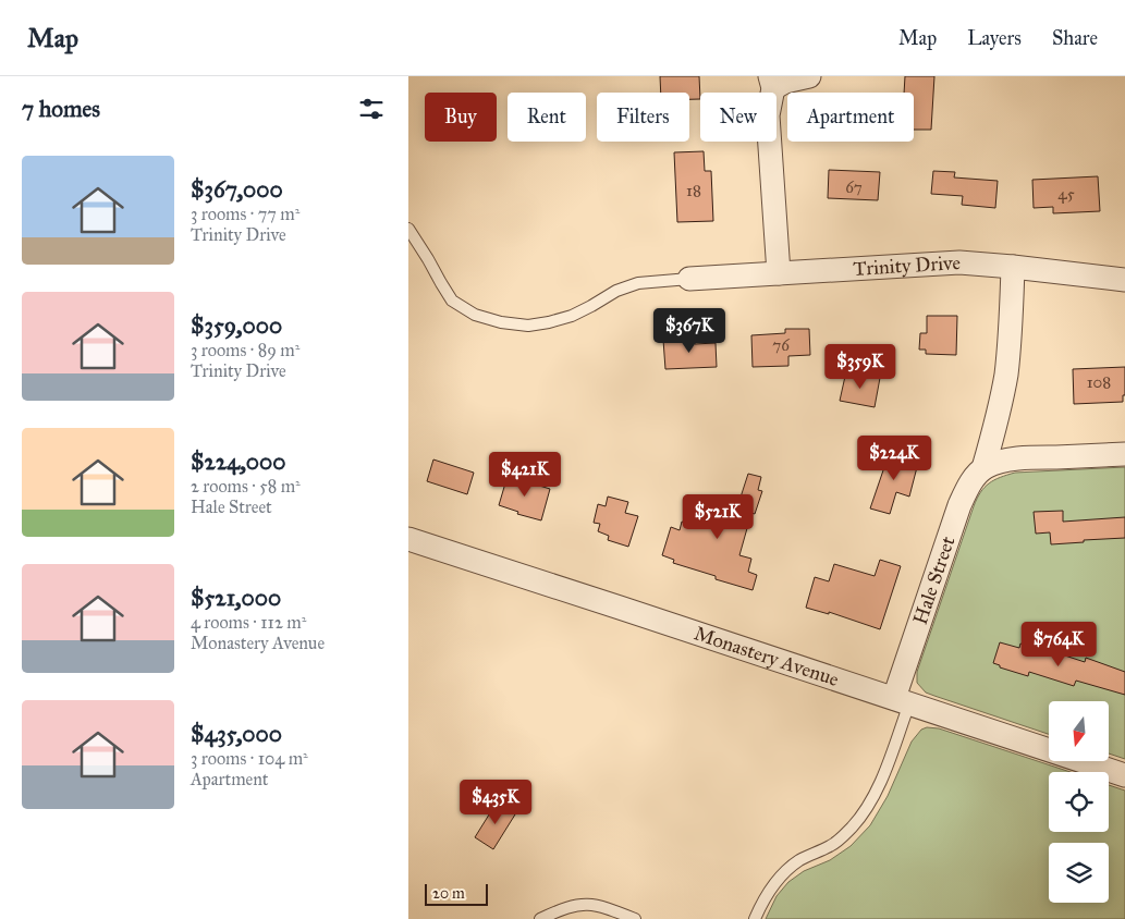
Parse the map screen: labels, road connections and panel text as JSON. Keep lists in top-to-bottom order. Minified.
{"streets":{"street":["Trinity Drive","Hale Street","Monastery Avenue"]},"crossings":[["Trinity Drive","Hale Street"],["Hale Street","Monastery Avenue"]],"house_numbers":["67","18","45","76","108"],"scale_bar":"20 m","north":"bottom","page":{"header":"Map","nav":["Map","Layers","Share"],"heading":"7 homes","chip":["Buy","Rent","Filters","New","Apartment"],"list":[{"name":"$367,000","note":"3 rooms · 77 m² · Trinity Drive"},{"name":"$359,000","note":"3 rooms · 89 m² · Trinity Drive"},{"name":"$224,000","note":"2 rooms · 58 m² · Hale Street"},{"name":"$521,000","note":"4 rooms · 112 m² · Monastery Avenue"},{"name":"$435,000","note":"3 rooms · 104 m² · Apartment"}],"price":["$367K","$359K","$224K","$421K","$521K","$764K","$435K"],"scale":"20 m"}}
